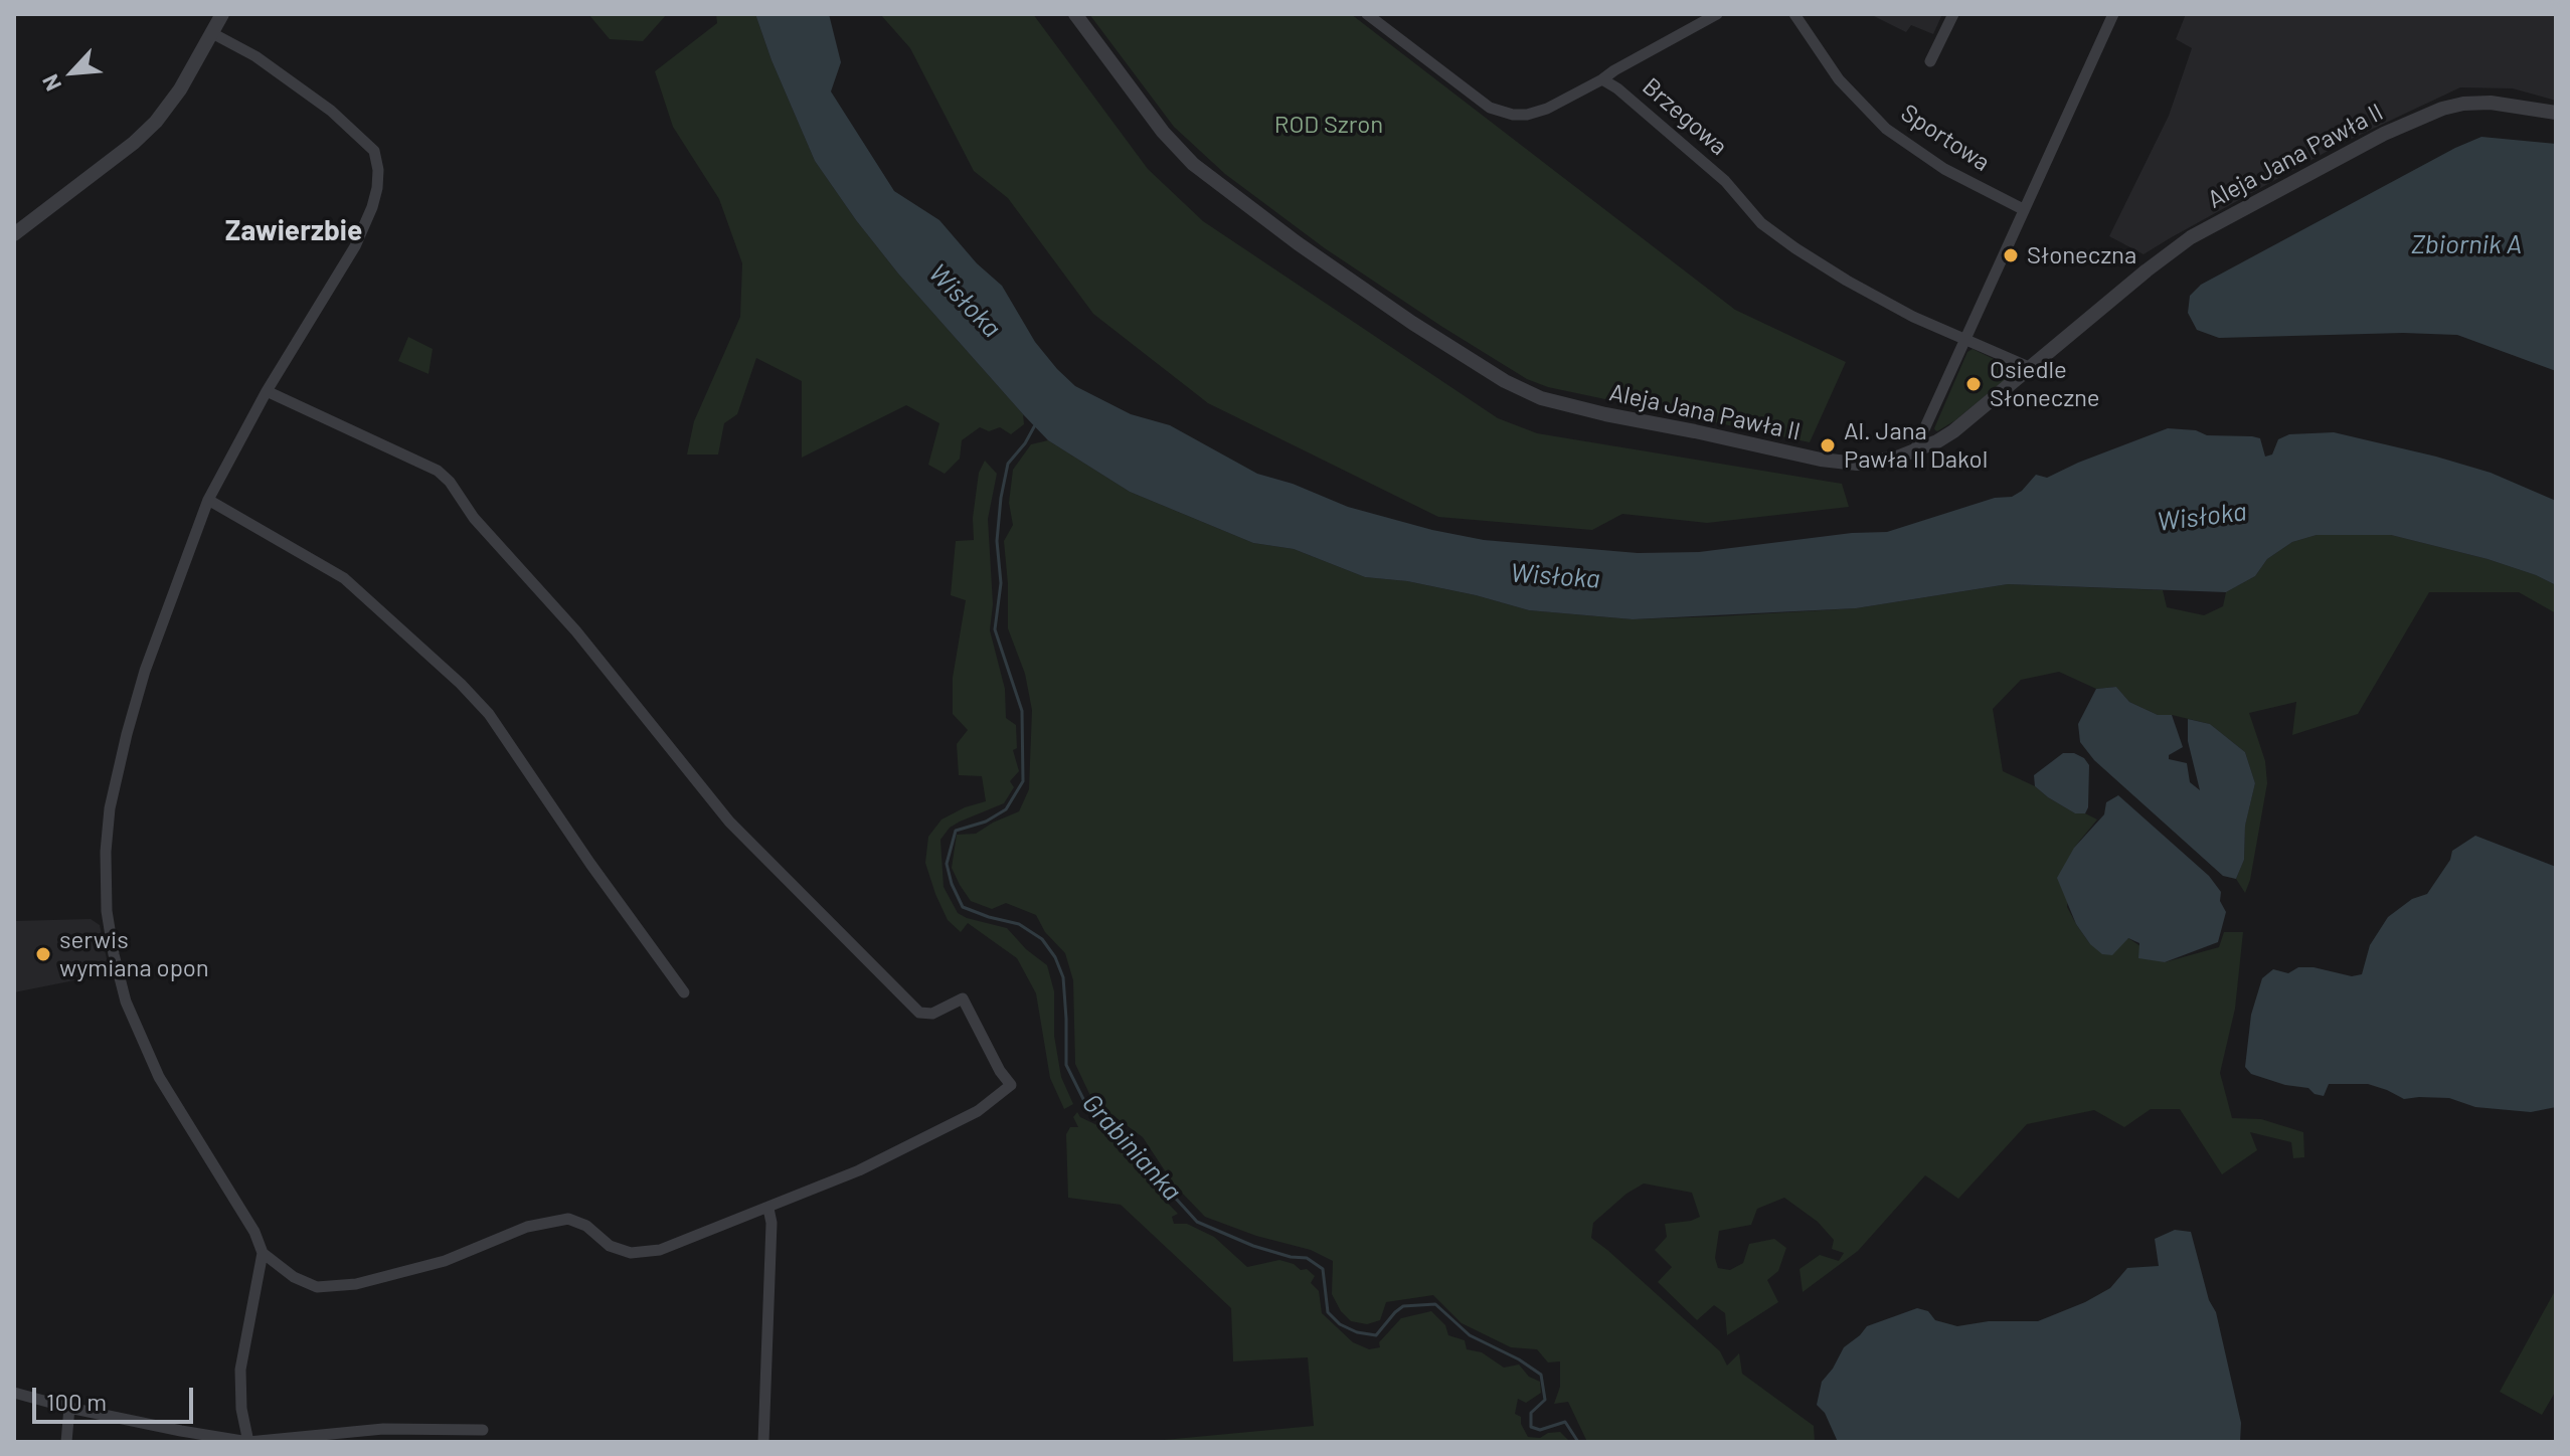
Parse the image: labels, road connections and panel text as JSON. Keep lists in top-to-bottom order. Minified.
{"streets":{"street":["Brzegowa","Sportowa","Aleja Jana Pawła II"]},"districts":["Zawierzbie"],"water":["Zbiornik A","Wisłoka","Grabinianka"],"parks":["ROD Szron"],"places":["Słoneczna","Osiedle Słoneczne","Al. Jana Pawła II Dakol","serwis wymiana opon"],"scale_bar":"100 m","north":"bottom left"}
